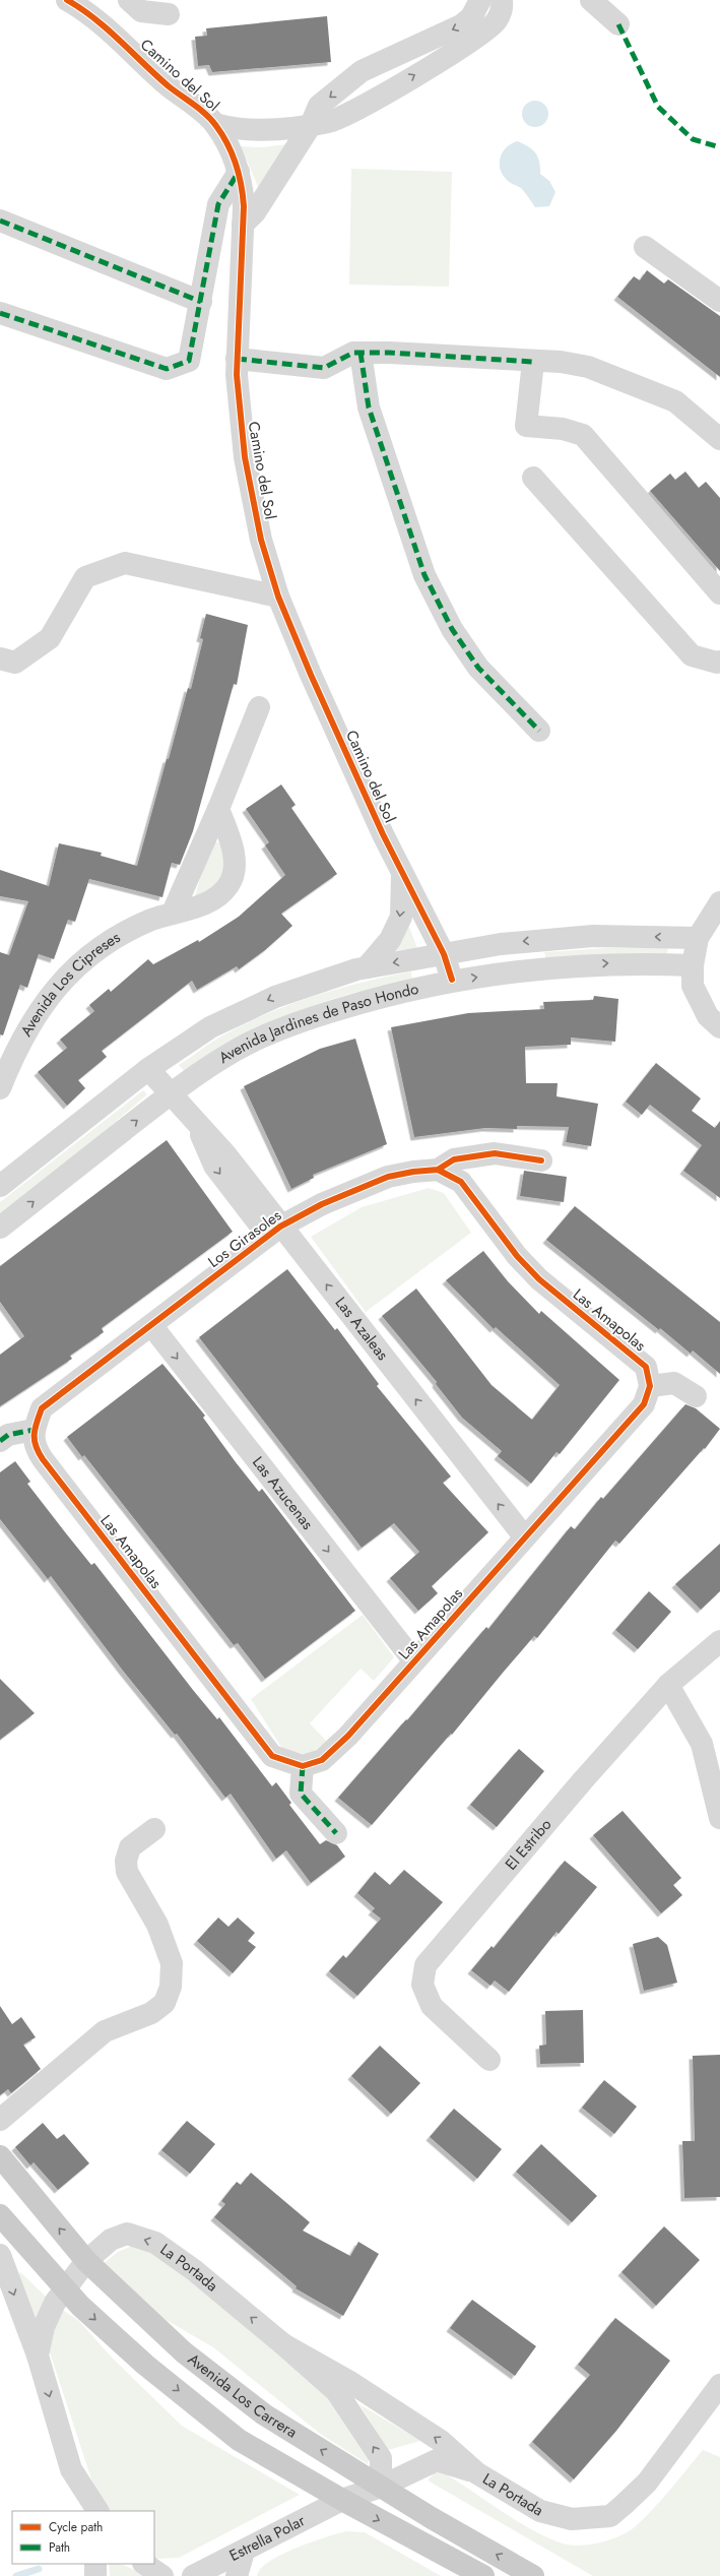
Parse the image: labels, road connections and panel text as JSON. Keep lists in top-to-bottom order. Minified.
{"streets":{"main road":["Avenida Los Carrera"],"street":["Camino del Sol","Avenida Los Cipreses","Avenida Jardines de Paso Hondo","Los Girasoles","Las Amapolas","Las Azaleas","Las Azucenas","El Estribo","La Portada","Estrella Polar"]},"crossings":[["Camino del Sol","Avenida Jardines de Paso Hondo"],["Avenida Jardines de Paso Hondo","Las Azaleas"],["Los Girasoles","Las Amapolas"],["Los Girasoles","Las Azaleas"],["Los Girasoles","Las Azucenas"],["Las Amapolas","Las Azaleas"],["Las Amapolas","Las Azucenas"],["La Portada","Avenida Los Carrera"],["La Portada","Estrella Polar"],["Avenida Los Carrera","Estrella Polar"]],"one_way":["Las Azaleas","Las Azucenas","La Portada"],"legend":["Cycle path","Path"]}
